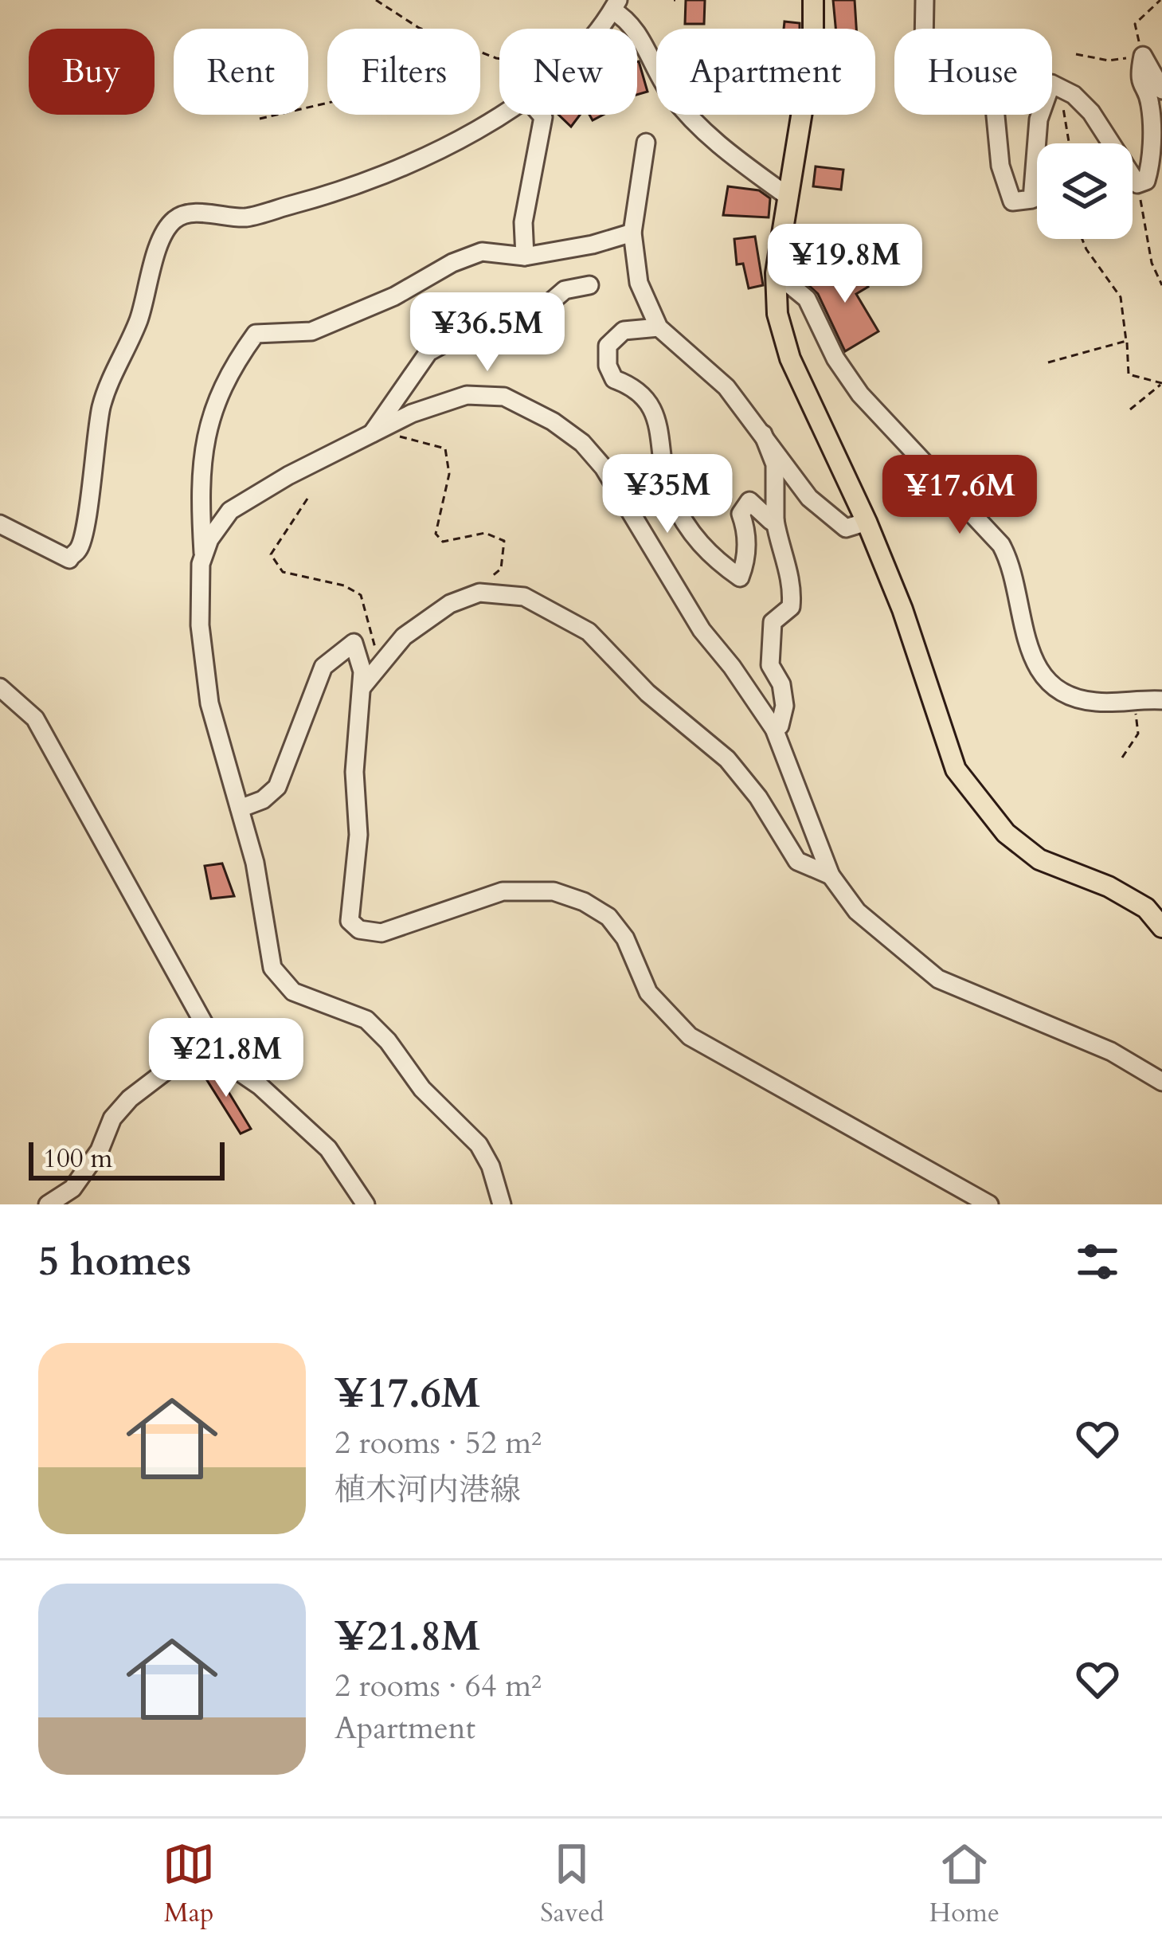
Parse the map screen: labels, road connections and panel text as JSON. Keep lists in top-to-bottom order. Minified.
{"scale_bar":"100 m","page":{"chip":["Buy","Rent","Filters","New","Apartment","House"],"price":["¥19.8M","¥36.5M","¥35M","¥17.6M","¥21.8M"],"scale":"100 m","heading":"5 homes","list":[{"name":"¥17.6M","note":"2 rooms · 52 m² · 植木河内港線"},{"name":"¥21.8M","note":"2 rooms · 64 m² · Apartment"}],"tabs":["Map","Saved","Home"]}}
